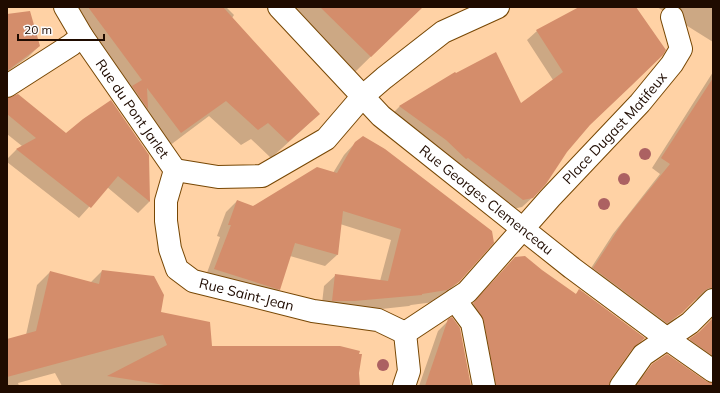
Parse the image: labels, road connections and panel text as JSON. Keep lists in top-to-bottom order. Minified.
{"streets":{"street":["Rue du Pont Jarlet","Place Dugast Matifeux","Rue Georges Clemenceau","Rue Saint-Jean"]},"crossings":[["Rue du Pont Jarlet","Rue Saint-Jean"],["Place Dugast Matifeux","Rue Georges Clemenceau"]],"scale_bar":"20 m"}
